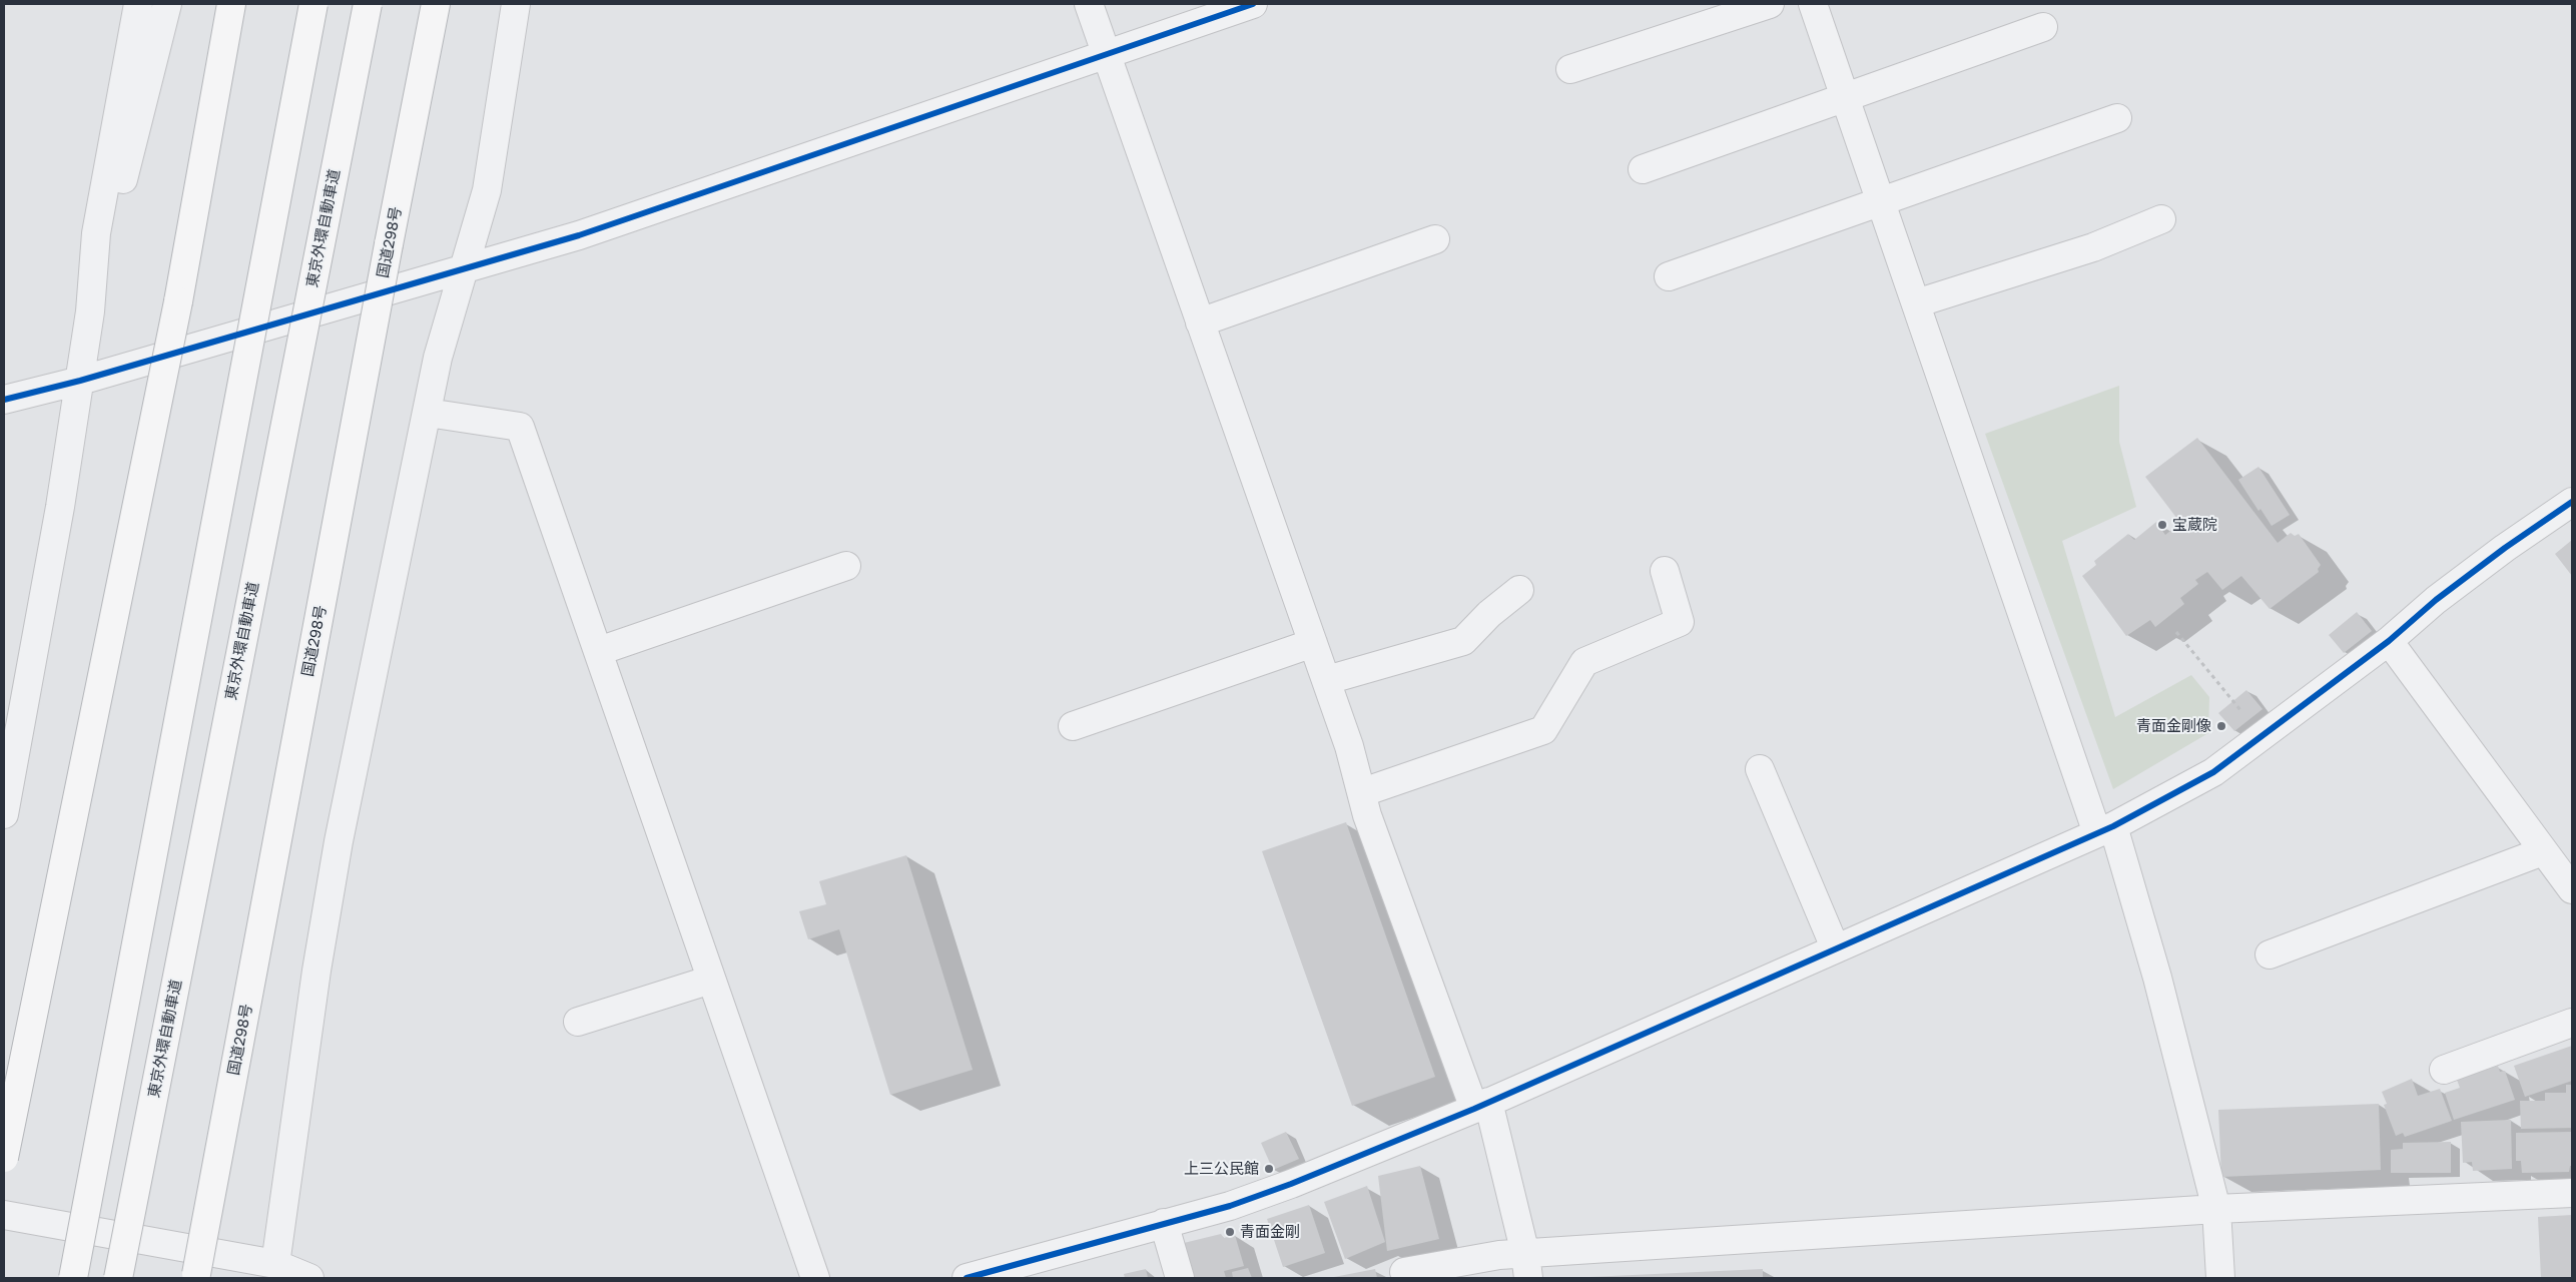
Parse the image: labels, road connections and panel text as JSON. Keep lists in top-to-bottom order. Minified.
{"streets":{"highway":["東京外環自動車道","国道298号"]},"places":["宝蔵院","青面金剛像","上三公民館","青面金剛"]}
